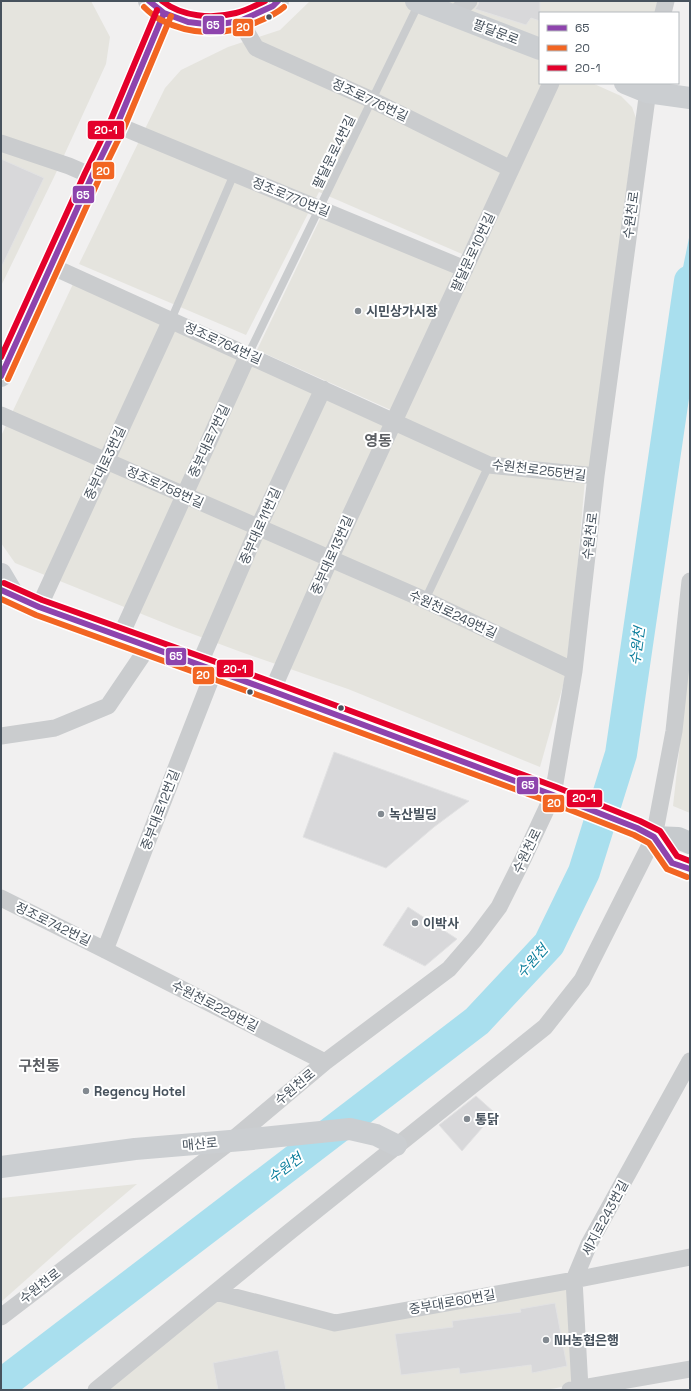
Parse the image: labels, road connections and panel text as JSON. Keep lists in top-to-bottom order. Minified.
{"streets":{"street":["팔달문로","정조로776번길","정조로770번길","수원천로","팔달문로10번길","정조로764번길","중부대로7번길","중부대로3번길","수원천로255번길","정조로758번길","중부대로11번길","중부대로13번길","수원천로249번길","중부대로12번길","정조로742번길","수원천로229번길","매산로","세지로243번길","중부대로60번길"],"lane":["팔달문로4번길"]},"crossings":[["팔달문로","팔달문로4번길"],["정조로776번길","팔달문로4번길"],["정조로776번길","팔달문로10번길"],["팔달문로4번길","정조로770번길"],["팔달문로4번길","정조로764번길"],["팔달문로4번길","중부대로7번길"],["정조로770번길","팔달문로10번길"],["수원천로","수원천로255번길"],["수원천로","수원천로249번길"],["수원천로","수원천로229번길"],["수원천로","매산로"],["팔달문로10번길","정조로764번길"],["팔달문로10번길","수원천로255번길"],["팔달문로10번길","중부대로13번길"],["정조로764번길","중부대로7번길"],["정조로764번길","중부대로3번길"],["정조로764번길","수원천로255번길"],["정조로764번길","중부대로11번길"],["정조로764번길","중부대로13번길"],["중부대로7번길","정조로758번길"],["중부대로3번길","정조로758번길"],["수원천로255번길","중부대로13번길"],["정조로758번길","중부대로11번길"],["정조로758번길","중부대로13번길"],["정조로758번길","수원천로249번길"],["중부대로11번길","중부대로12번길"],["중부대로13번길","수원천로249번길"],["중부대로12번길","정조로742번길"],["중부대로12번길","수원천로229번길"],["정조로742번길","수원천로229번길"],["세지로243번길","중부대로60번길"]],"districts":["영동","구천동"],"water":["수원천"],"places":["시민상가시장","녹산빌딩","이박사","Regency Hotel","통닭","NH농협은행"],"lines":["transit line 65","transit line 20-1","transit line 20"],"legend":["65","20","20-1"]}
